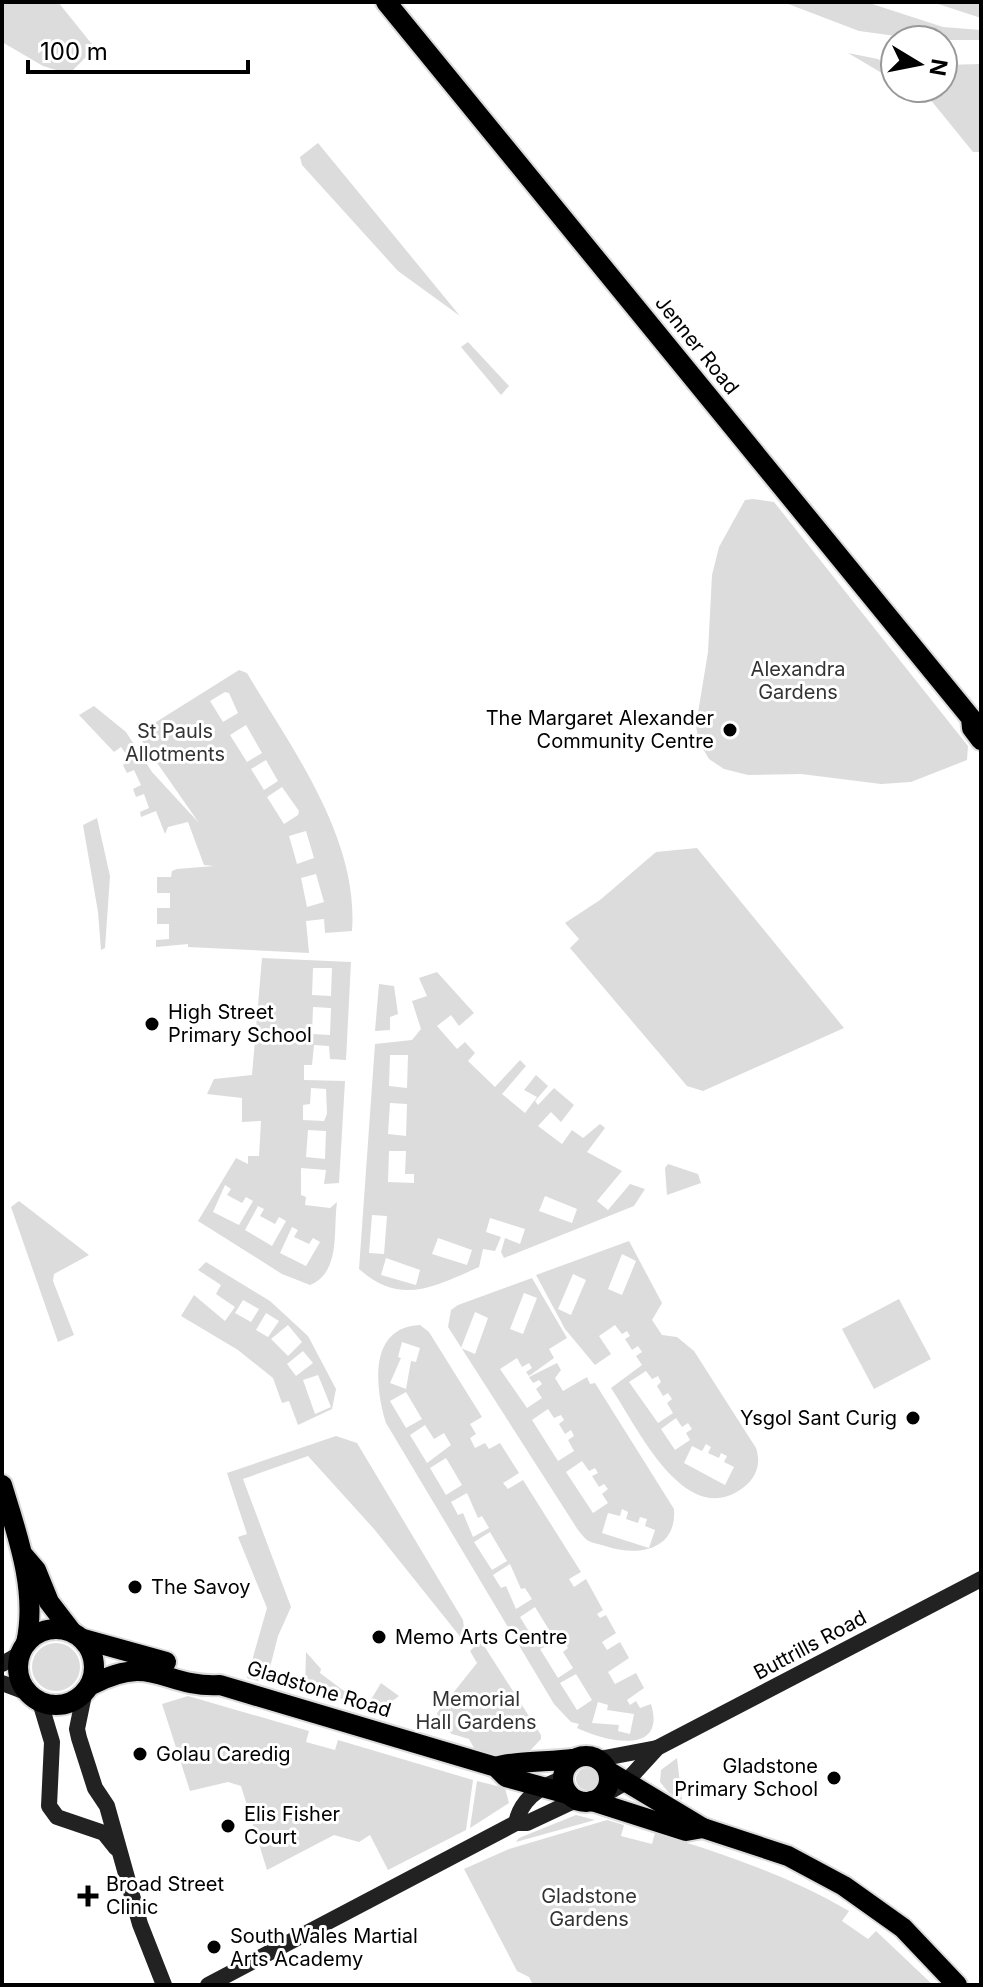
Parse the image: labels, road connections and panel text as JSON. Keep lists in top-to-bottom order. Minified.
{"streets":{"main road":["Jenner Road","Gladstone Road"],"street":["Buttrills Road"]},"crossings":[["Buttrills Road","Gladstone Road"]],"parks":["Alexandra Gardens","St Pauls Allotments","Memorial Hall Gardens","Gladstone Gardens"],"places":{"other":["The Margaret Alexander Community Centre","High Street Primary School","Ysgol Sant Curig","The Savoy","Memo Arts Centre","Golau Caredig","Gladstone Primary School","Elis Fisher Court","South Wales Martial Arts Academy"],"health":["Broad Street Clinic"]},"scale_bar":"100 m","north":"right"}
